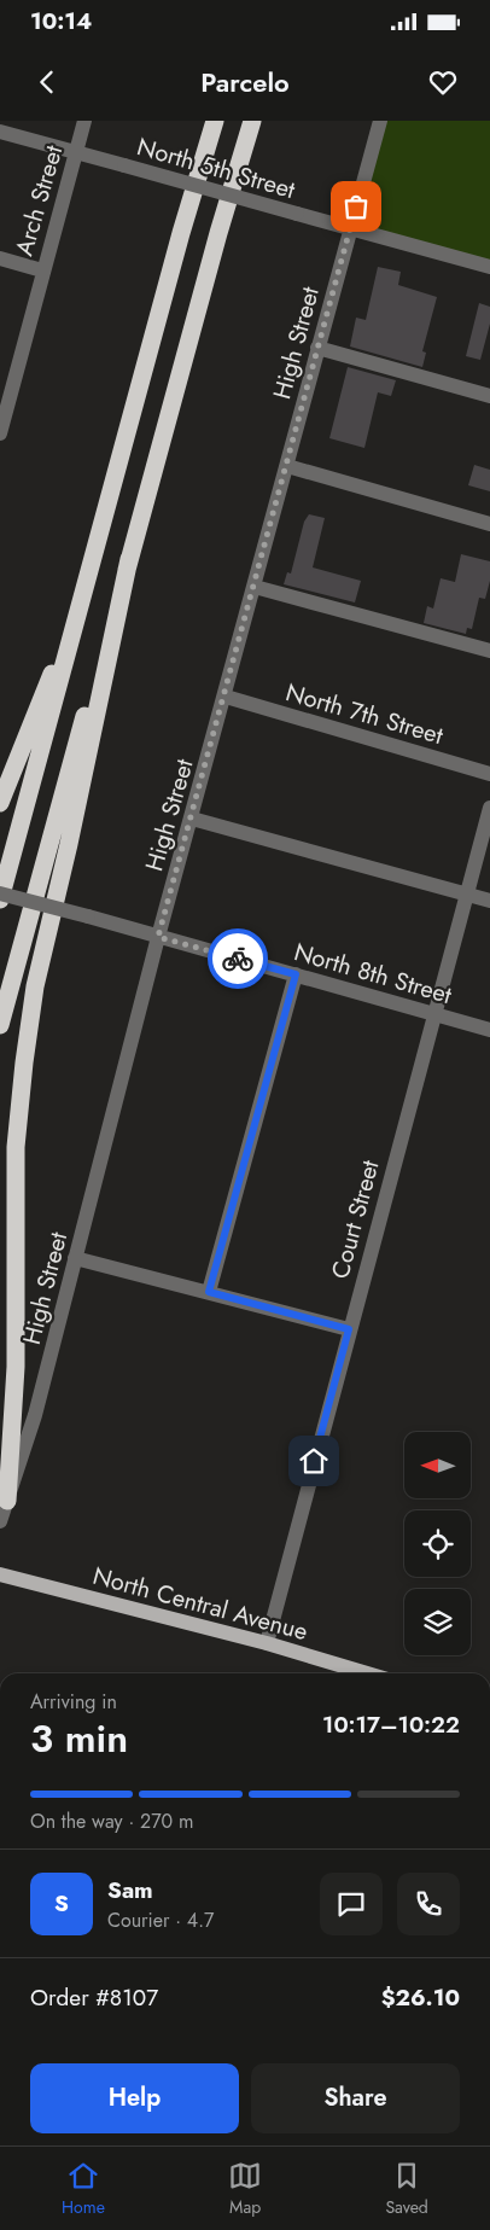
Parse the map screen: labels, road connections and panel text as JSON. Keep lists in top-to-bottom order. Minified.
{"streets":{"main road":["North Central Avenue"],"street":["North 5th Street","Arch Street","High Street","North 7th Street","North 8th Street","Court Street"]},"crossings":[["North 5th Street","Arch Street"],["North 5th Street","High Street"],["High Street","North 7th Street"],["High Street","North 8th Street"],["North 8th Street","Court Street"],["Court Street","North Central Avenue"]],"north":"left","page":{"status":"10:14","header":"Parcelo","heading":["3 min","Arriving in","10:17–10:22"],"panel":["Sam","Courier · 4.7","Order #8107","$26.10"],"bar":"On the way · 270 m","round":"S","buttons":["Help","Share"],"tabs":["Home","Map","Saved"]}}
